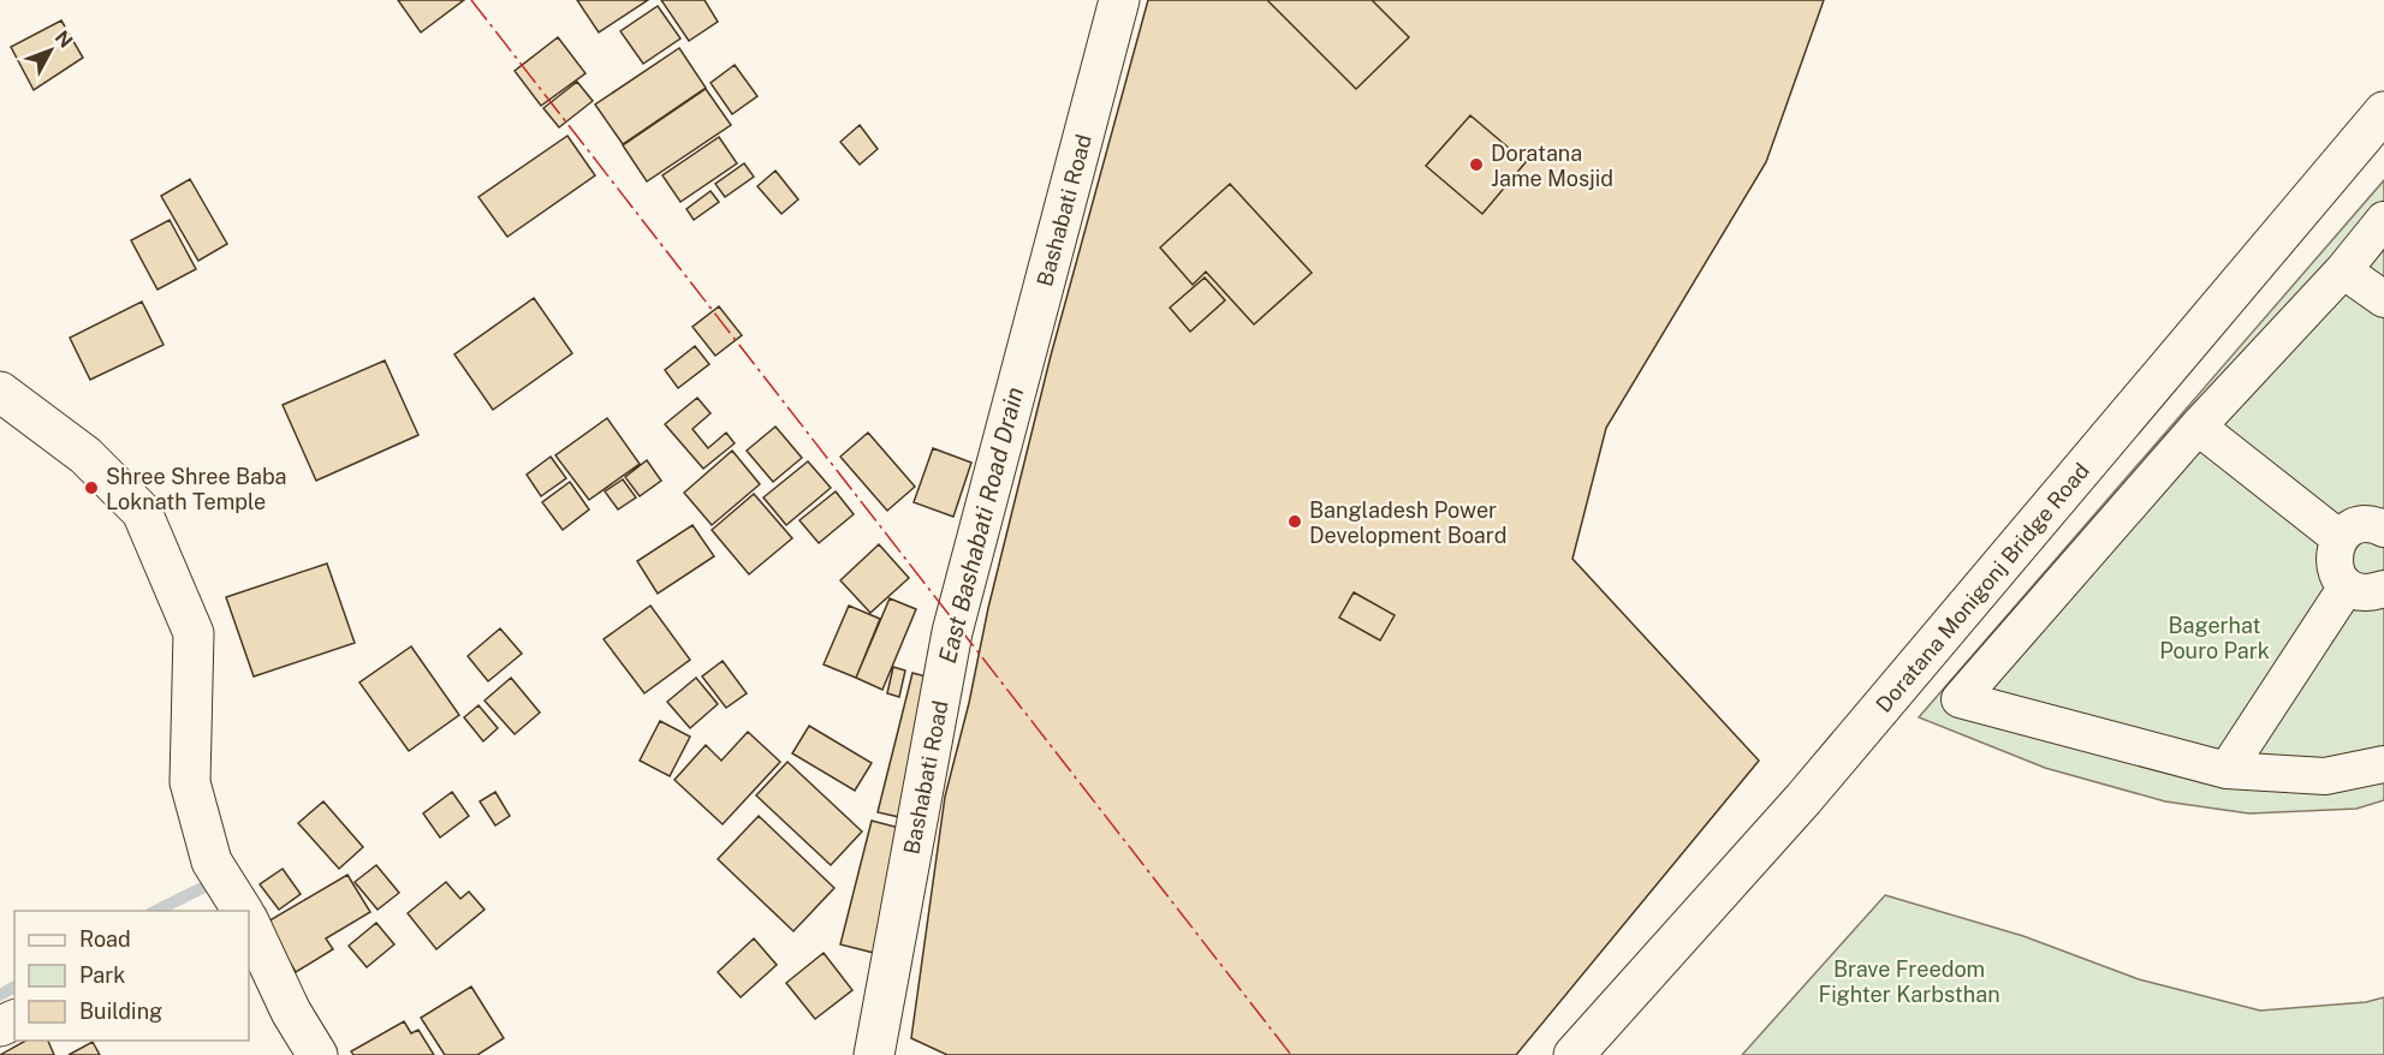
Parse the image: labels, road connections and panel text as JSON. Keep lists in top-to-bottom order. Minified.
{"streets":{"street":["Bashabati Road","Doratana Monigonj Bridge Road"]},"water":["East Bashabati Road Drain"],"parks":["Bagerhat Pouro Park","Brave Freedom Fighter Karbsthan"],"places":["Doratana Jame Mosjid","Shree Shree Baba Loknath Temple","Bangladesh Power Development Board"],"legend":["Road","Park","Building"],"north":"top right"}
